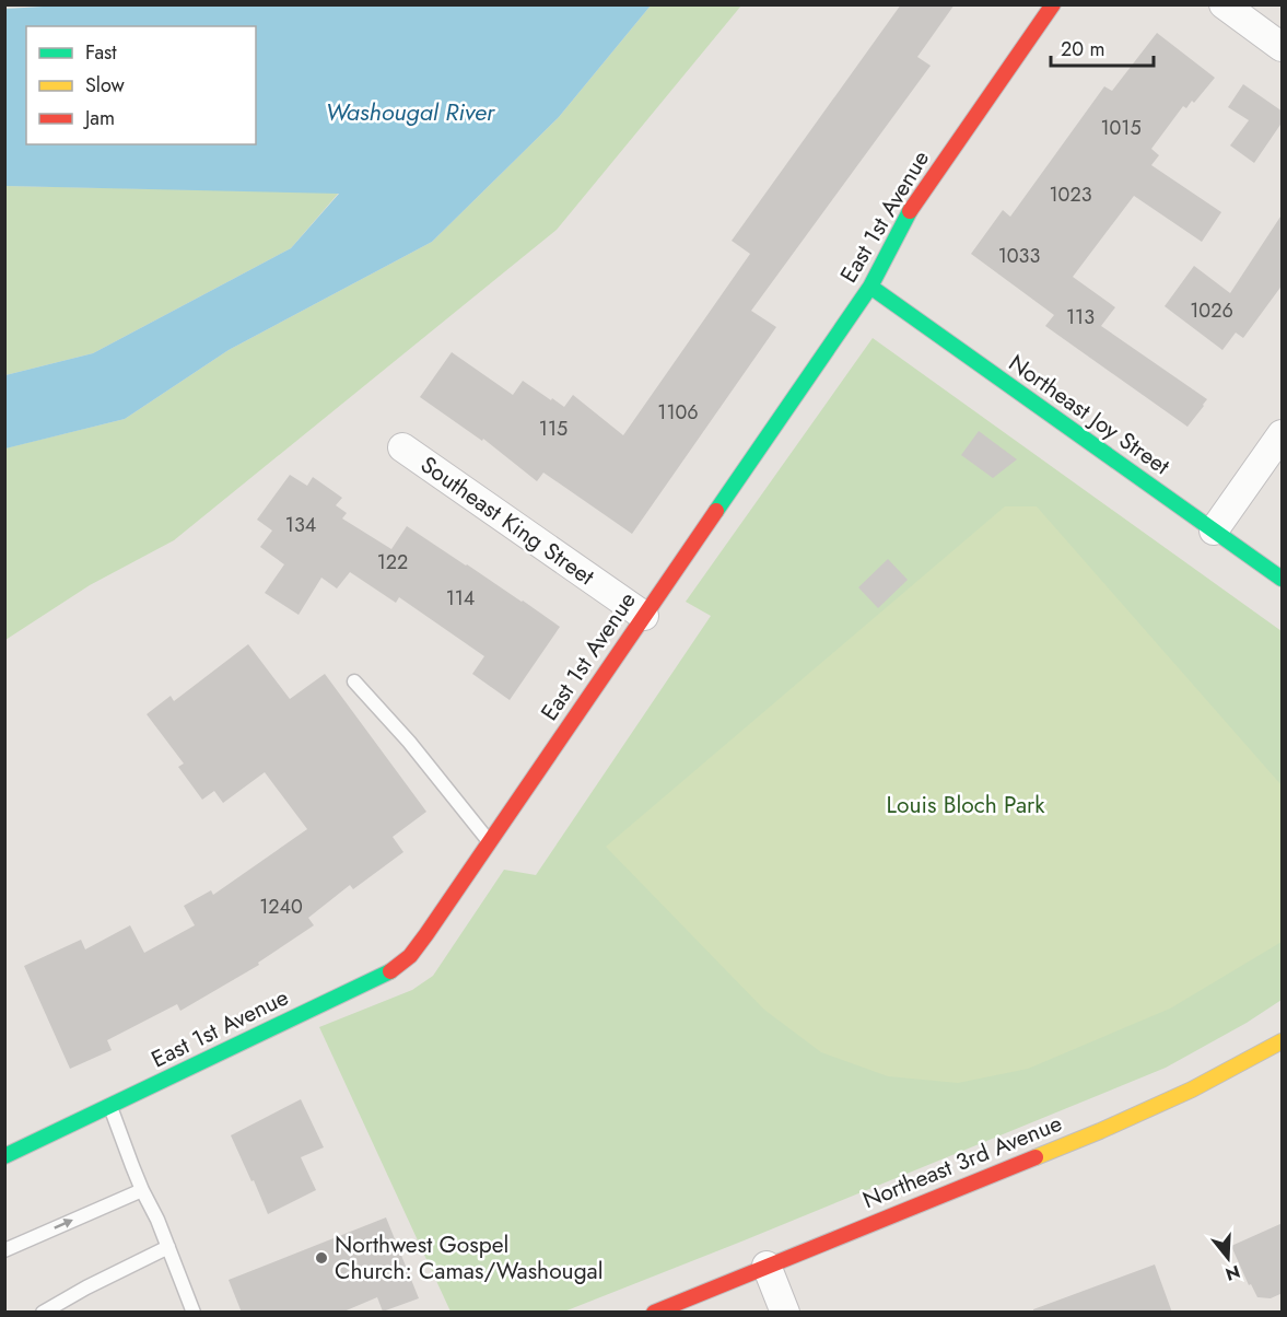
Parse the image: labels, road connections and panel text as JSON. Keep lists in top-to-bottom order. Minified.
{"streets":{"street":["East 1st Avenue","Northeast Joy Street","Southeast King Street","Northeast 3rd Avenue"]},"crossings":[["East 1st Avenue","Northeast Joy Street"],["East 1st Avenue","Southeast King Street"]],"water":["Washougal River"],"parks":["Louis Bloch Park"],"places":["Northwest Gospel Church: Camas/Washougal"],"house_numbers":["1015","1023","1033","1026","113","1106","115","134","122","114","1240"],"legend":["Fast","Slow","Jam"],"scale_bar":"20 m","north":"bottom"}
